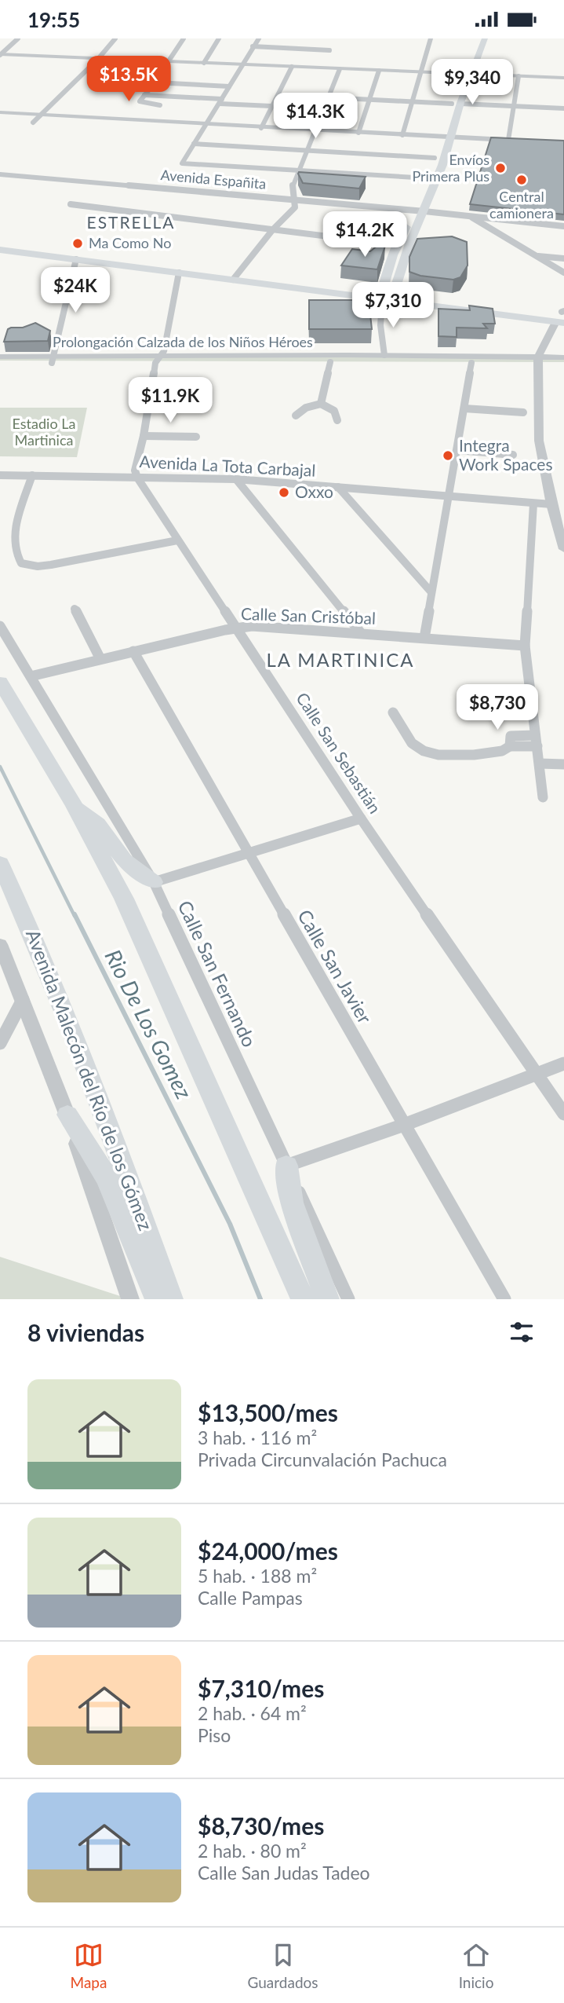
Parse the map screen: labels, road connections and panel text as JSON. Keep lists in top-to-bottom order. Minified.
{"streets":{"main road":["Avenida Malecón del Río de los Gómez"],"street":["Avenida Españita","Prolongación Calzada de los Niños Héroes","Avenida La Tota Carbajal","Calle San Cristóbal","Calle San Sebastián","Calle San Javier","Calle San Fernando"]},"crossings":[["Avenida La Tota Carbajal","Calle San Sebastián"],["Calle San Cristóbal","Calle San Sebastián"],["Calle San Cristóbal","Calle San Javier"],["Calle San Cristóbal","Calle San Fernando"]],"districts":["ESTRELLA","LA MARTINICA"],"water":["Rio De Los Gomez"],"parks":["Estadio La Martinica"],"places":["Envíos Primera Plus","Central camionera","Ma Como No","Integra Work Spaces","Oxxo"],"page":{"status":"19:55","price":["$13.5K","$9,340","$14.3K","$14.2K","$24K","$7,310","$11.9K","$8,730"],"heading":"8 viviendas","list":[{"name":"$13,500/mes","note":"3 hab. · 116 m² · Privada Circunvalación Pachuca"},{"name":"$24,000/mes","note":"5 hab. · 188 m² · Calle Pampas"},{"name":"$7,310/mes","note":"2 hab. · 64 m² · Piso"},{"name":"$8,730/mes","note":"2 hab. · 80 m² · Calle San Judas Tadeo"}],"tabs":["Mapa","Guardados","Inicio"]}}
